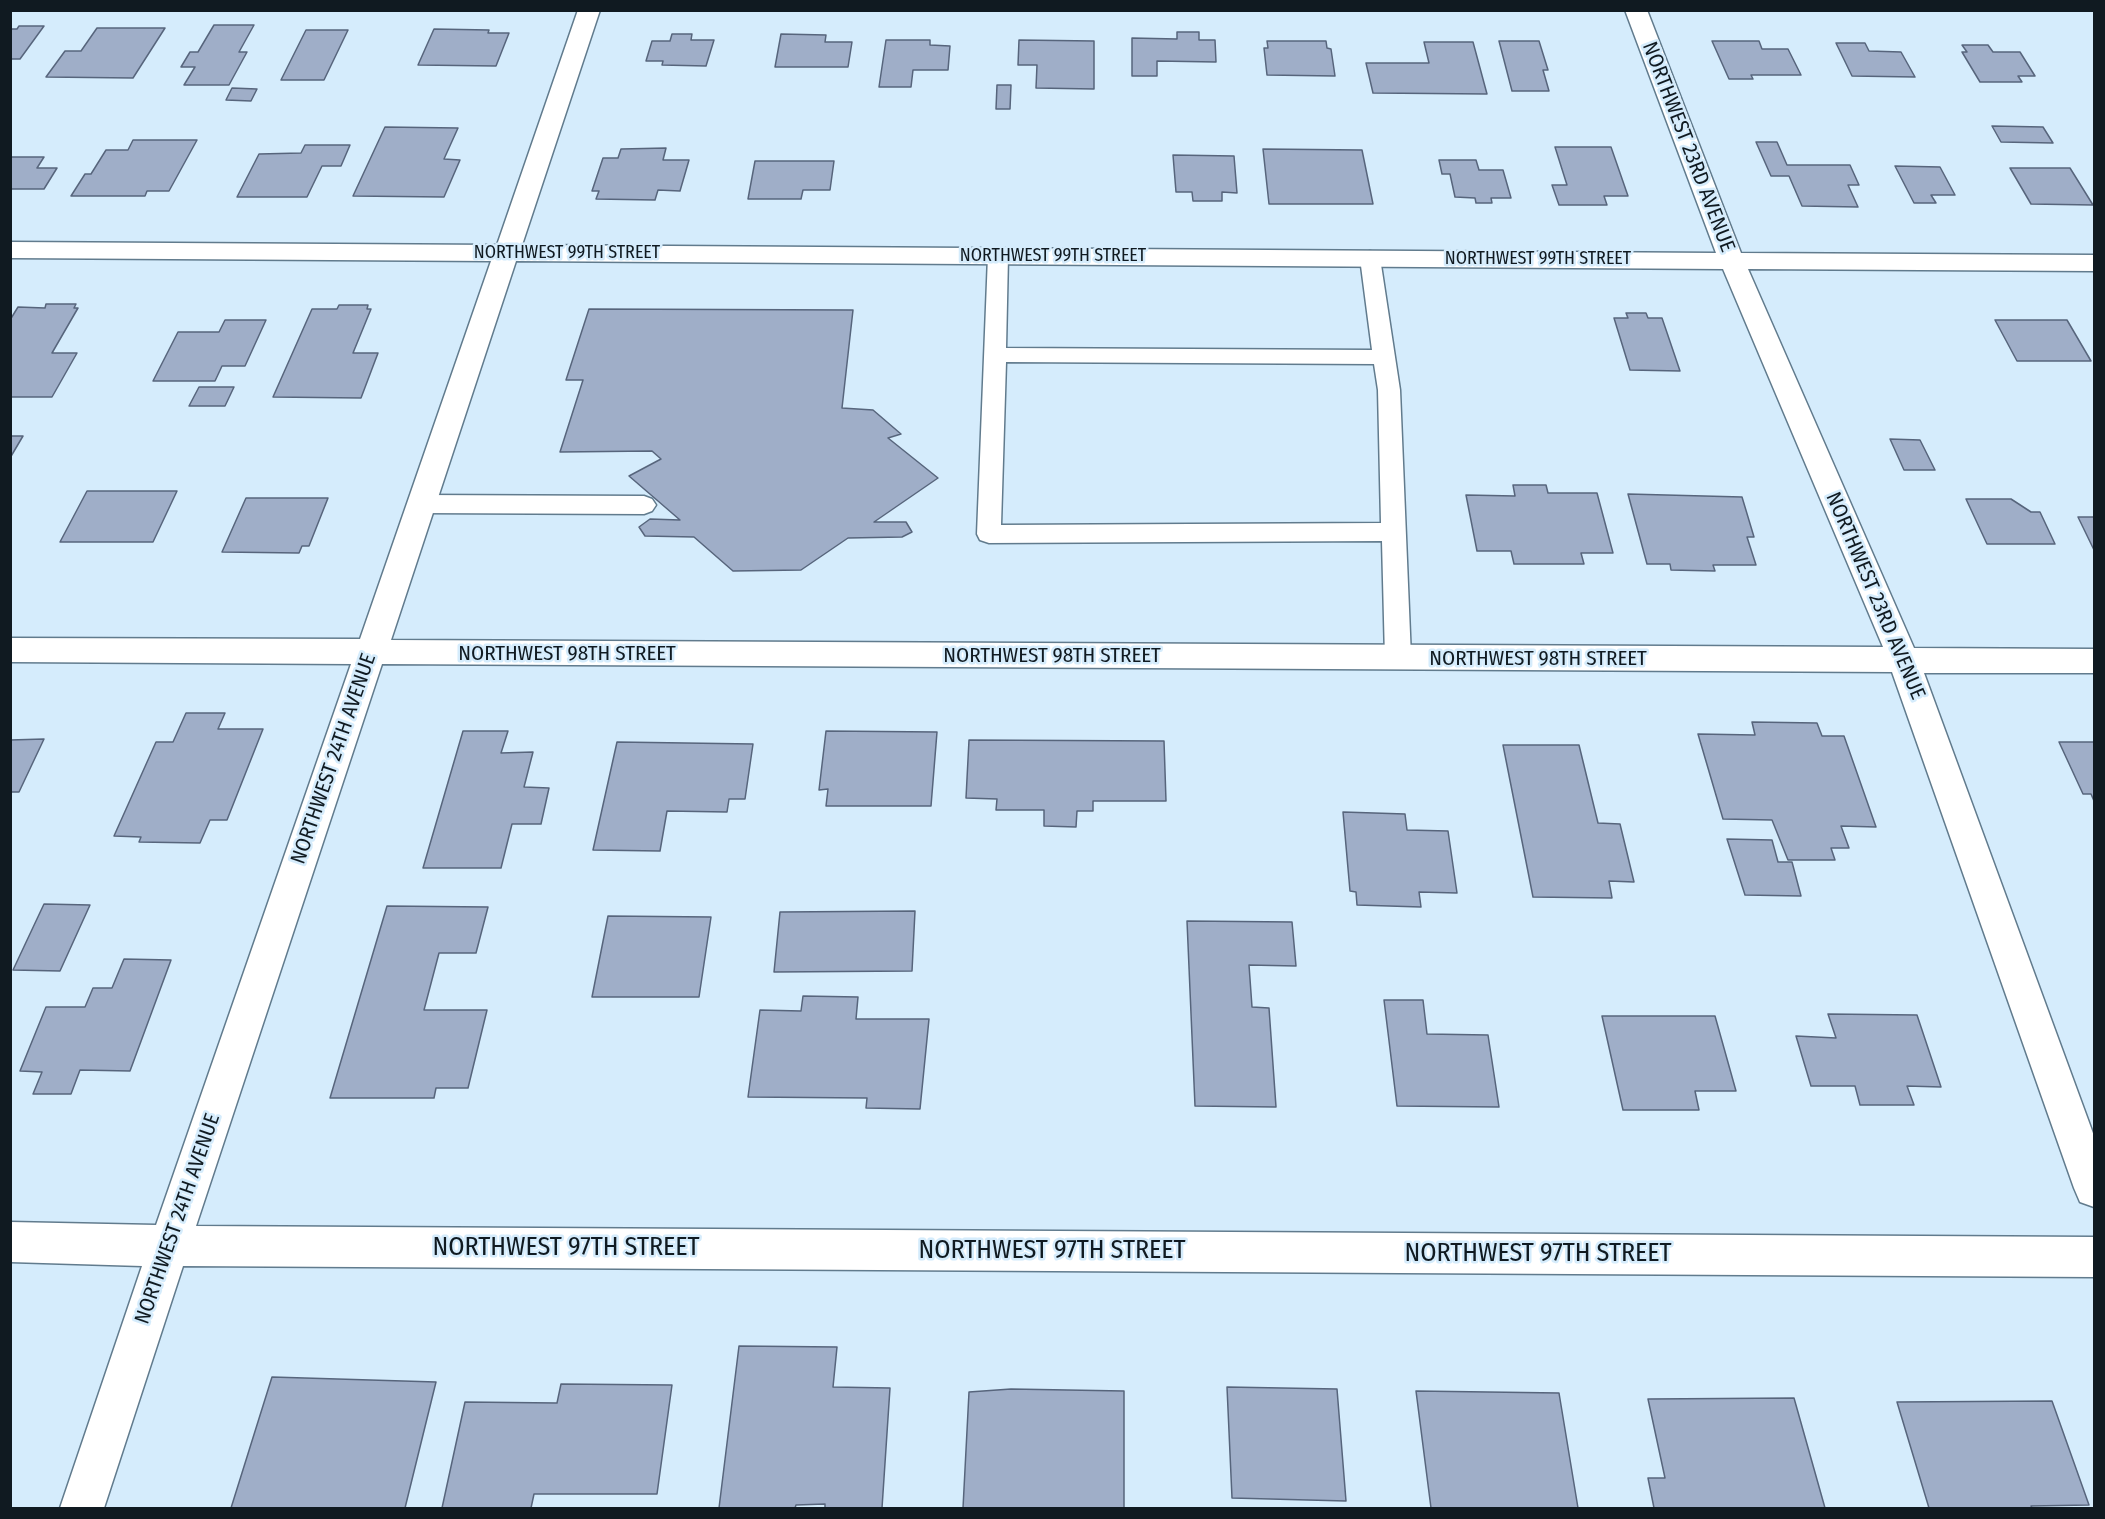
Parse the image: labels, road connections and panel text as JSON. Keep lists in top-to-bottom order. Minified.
{"streets":{"street":["NORTHWEST 23RD AVENUE","NORTHWEST 99TH STREET","NORTHWEST 98TH STREET","NORTHWEST 24TH AVENUE","NORTHWEST 97TH STREET"]},"crossings":[["NORTHWEST 23RD AVENUE","NORTHWEST 99TH STREET"],["NORTHWEST 23RD AVENUE","NORTHWEST 98TH STREET"],["NORTHWEST 99TH STREET","NORTHWEST 24TH AVENUE"],["NORTHWEST 98TH STREET","NORTHWEST 24TH AVENUE"],["NORTHWEST 24TH AVENUE","NORTHWEST 97TH STREET"]]}
